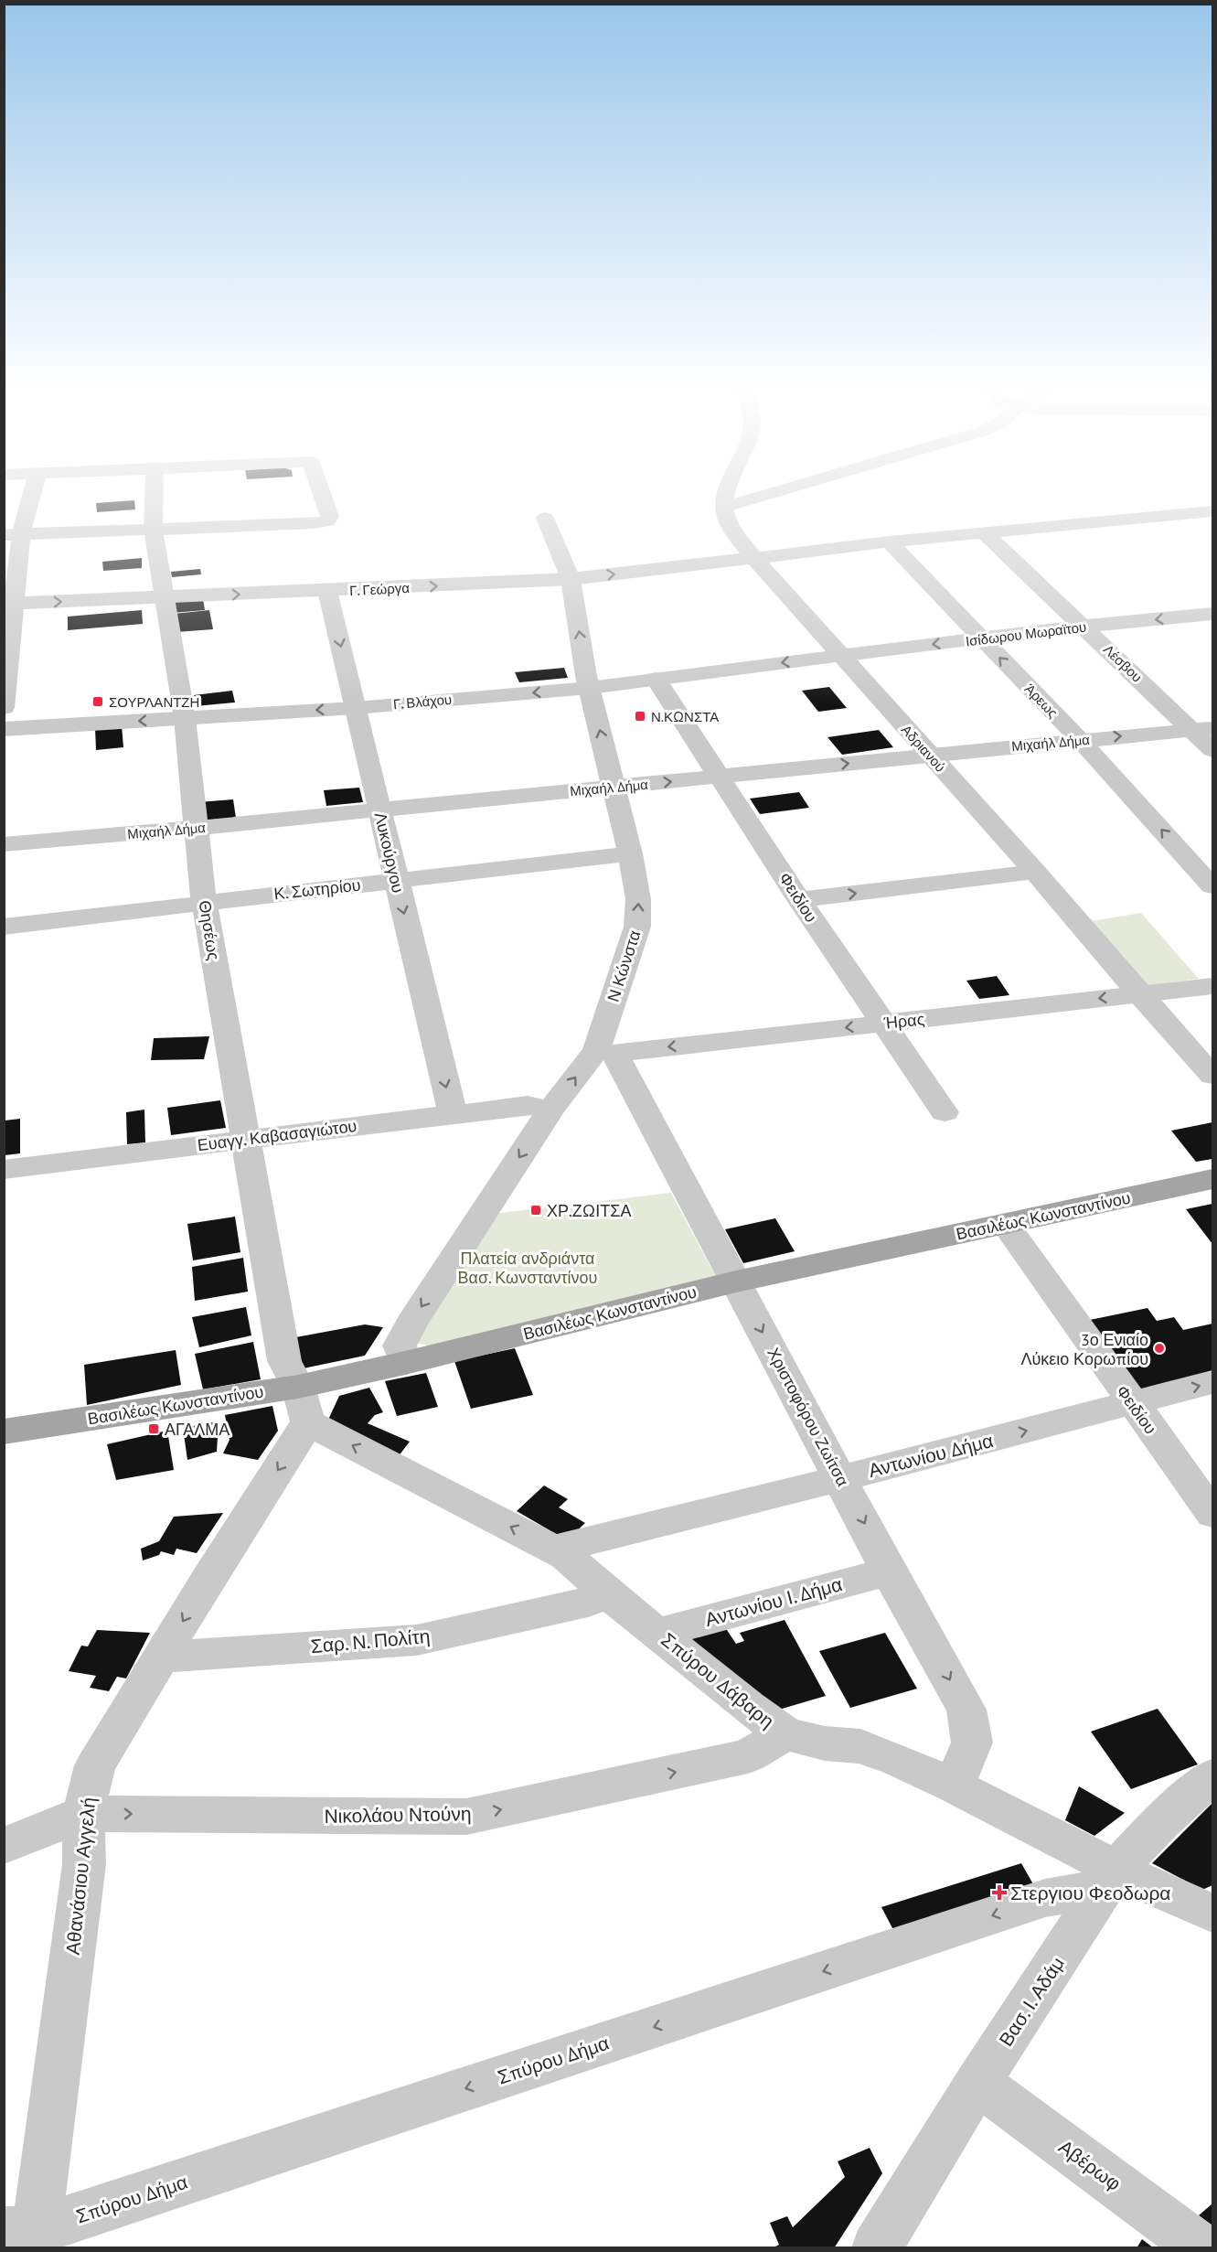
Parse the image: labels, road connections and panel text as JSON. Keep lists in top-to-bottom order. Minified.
{"streets":{"main road":["Βασιλέως Κωνσταντίνου"],"street":["Γ. Γεώργα","Ισίδωρου Μωραϊτου","Λέσβου","Άρεως","Γ. Βλάχου","Μιχαήλ Δήμα","Αδριανού","Λυκούργου","Κ. Σωτηρίου","Φειδίου","Θησέως","Ν Κώνστα","Ήρας","Ευαγγ. Καβασαγιώτου","Χριστοφόρου Ζωίτσα","Αντωνίου Δήμα","Αντωνίου Ι. Δήμα","Σαρ. Ν. Πολίτη","Σπύρου Δάβαρη","Νικολάου Ντούνη","Αθανάσιου Αγγελή","Βασ. Ι. Αδάμ","Σπύρου Δήμα","Αβέρωφ"]},"crossings":[["Γ. Γεώργα","Λέσβου"],["Γ. Γεώργα","Άρεως"],["Γ. Γεώργα","Αδριανού"],["Γ. Γεώργα","Λυκούργου"],["Γ. Γεώργα","Θησέως"],["Γ. Γεώργα","Ν Κώνστα"],["Ισίδωρου Μωραϊτου","Λέσβου"],["Ισίδωρου Μωραϊτου","Άρεως"],["Ισίδωρου Μωραϊτου","Γ. Βλάχου"],["Ισίδωρου Μωραϊτου","Αδριανού"],["Λέσβου","Μιχαήλ Δήμα"],["Άρεως","Μιχαήλ Δήμα"],["Γ. Βλάχου","Αδριανού"],["Γ. Βλάχου","Λυκούργου"],["Γ. Βλάχου","Φειδίου"],["Γ. Βλάχου","Θησέως"],["Γ. Βλάχου","Ν Κώνστα"],["Μιχαήλ Δήμα","Αδριανού"],["Μιχαήλ Δήμα","Λυκούργου"],["Μιχαήλ Δήμα","Φειδίου"],["Μιχαήλ Δήμα","Θησέως"],["Μιχαήλ Δήμα","Ν Κώνστα"],["Αδριανού","Ήρας"],["Λυκούργου","Κ. Σωτηρίου"],["Λυκούργου","Ευαγγ. Καβασαγιώτου"],["Κ. Σωτηρίου","Θησέως"],["Κ. Σωτηρίου","Ν Κώνστα"],["Φειδίου","Ήρας"],["Φειδίου","Βασιλέως Κωνσταντίνου"],["Φειδίου","Αντωνίου Δήμα"],["Θησέως","Ευαγγ. Καβασαγιώτου"],["Θησέως","Βασιλέως Κωνσταντίνου"],["Ν Κώνστα","Ήρας"],["Ν Κώνστα","Ευαγγ. Καβασαγιώτου"],["Ν Κώνστα","Βασιλέως Κωνσταντίνου"],["Ν Κώνστα","Χριστοφόρου Ζωίτσα"],["Ήρας","Χριστοφόρου Ζωίτσα"],["Βασιλέως Κωνσταντίνου","Χριστοφόρου Ζωίτσα"],["Χριστοφόρου Ζωίτσα","Αντωνίου Δήμα"],["Χριστοφόρου Ζωίτσα","Αντωνίου Ι. Δήμα"],["Χριστοφόρου Ζωίτσα","Σπύρου Δάβαρη"],["Αντωνίου Δήμα","Σπύρου Δάβαρη"],["Αντωνίου Ι. Δήμα","Σπύρου Δάβαρη"],["Σαρ. Ν. Πολίτη","Σπύρου Δάβαρη"],["Σαρ. Ν. Πολίτη","Αθανάσιου Αγγελή"],["Σπύρου Δάβαρη","Νικολάου Ντούνη"],["Σπύρου Δάβαρη","Αθανάσιου Αγγελή"],["Σπύρου Δάβαρη","Βασ. Ι. Αδάμ"],["Σπύρου Δάβαρη","Σπύρου Δήμα"],["Νικολάου Ντούνη","Αθανάσιου Αγγελή"],["Αθανάσιου Αγγελή","Σπύρου Δήμα"],["Βασ. Ι. Αδάμ","Σπύρου Δήμα"],["Βασ. Ι. Αδάμ","Αβέρωφ"]],"one_way":["Γ. Γεώργα","Άρεως","Λυκούργου","Χριστοφόρου Ζωίτσα","Αντωνίου Δήμα","Νικολάου Ντούνη","Σπύρου Δήμα"],"parks":["Πλατεία ανδριάντα Βασ. Κωνσταντίνου"],"places":{"transit":["ΣΟΥΡΛΑΝΤΖΗ","Ν.ΚΩΝΣΤΑ","ΧΡ.ΖΩΙΤΣΑ","ΑΓΑΛΜΑ"],"other":["3ο Ενιαίο Λύκειο Κορωπίου"],"health":["Στεργιου Φεοδωρα"]}}
